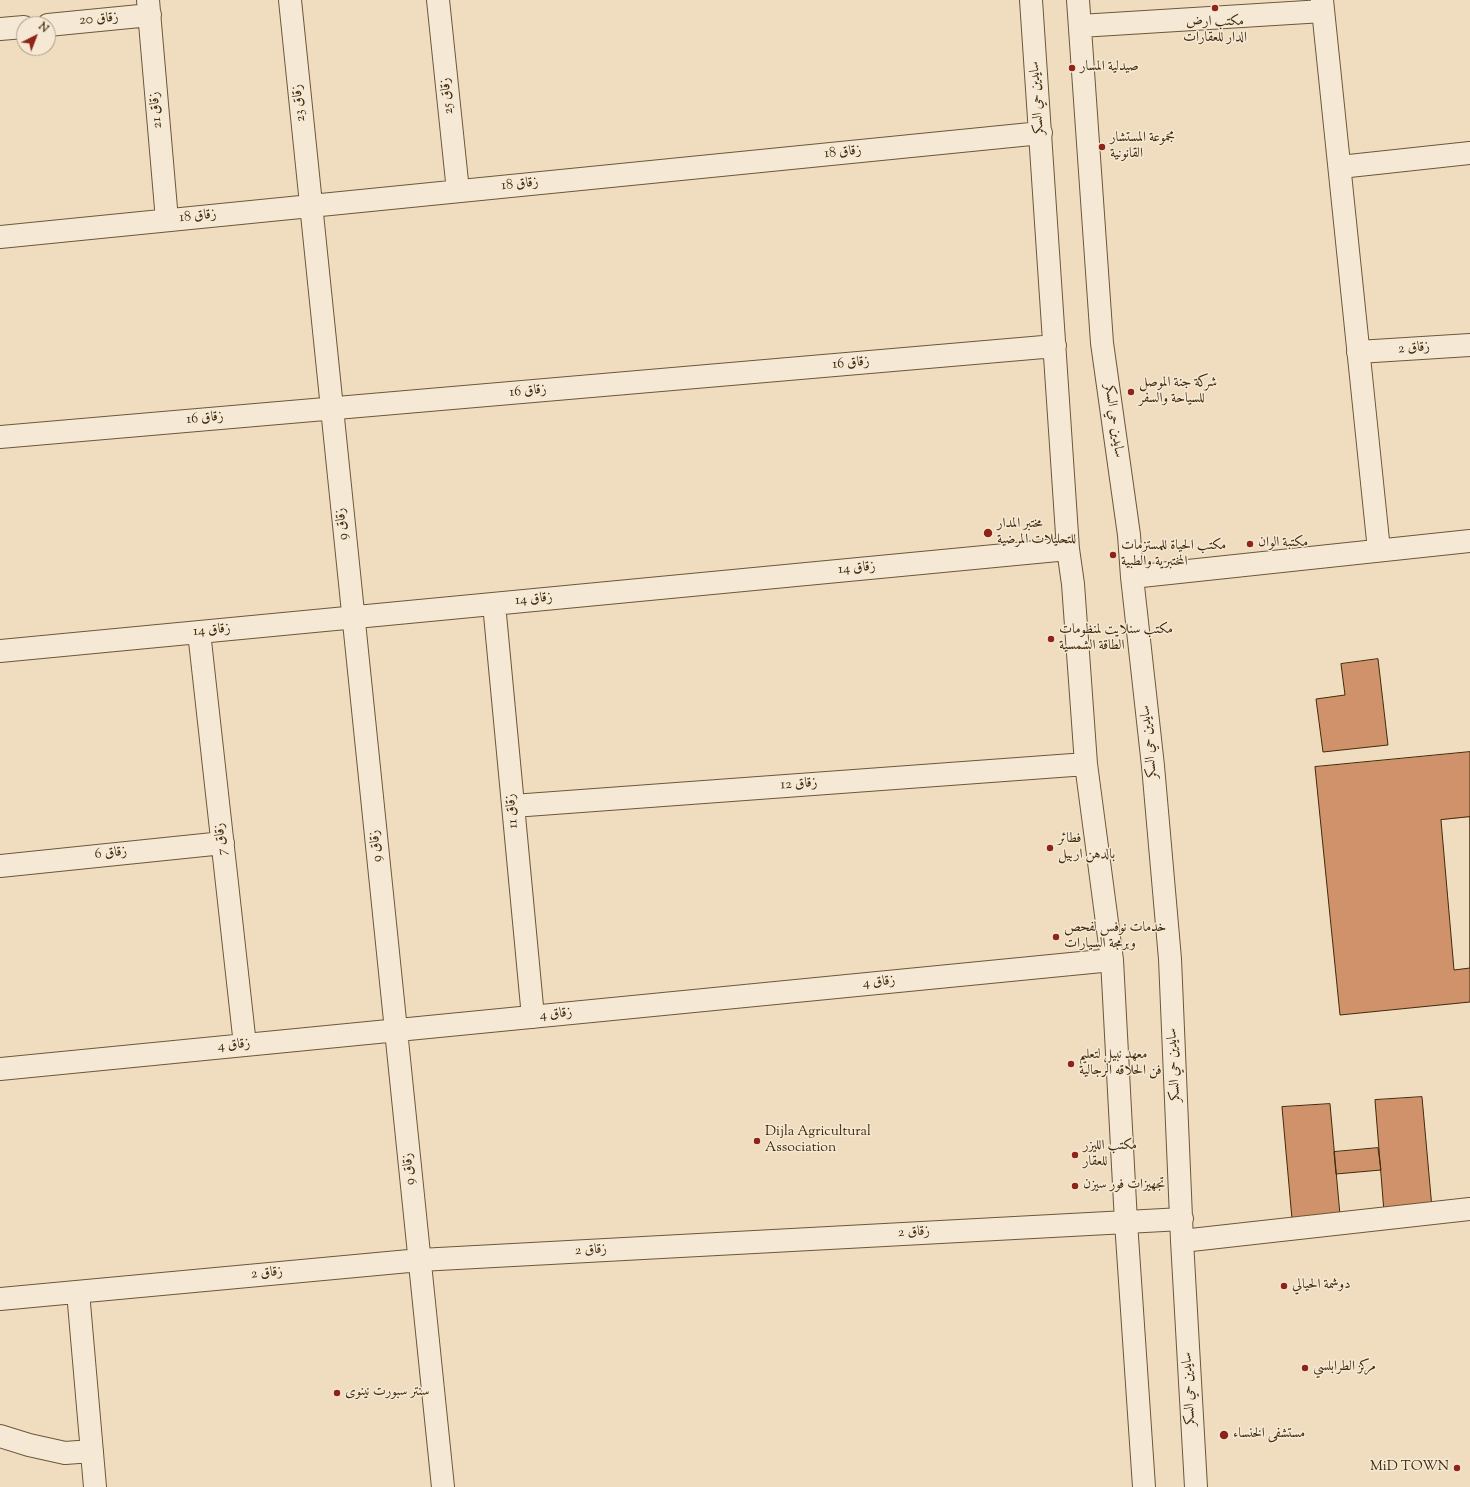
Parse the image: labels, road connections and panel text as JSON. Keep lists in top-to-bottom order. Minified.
{"streets":{"street":["زقاق 20","زقاق 25","سايدين حي السكر","زقاق 23","زقاق 21","زقاق 18","زقاق 2","زقاق 16","زقاق 9","زقاق 14","زقاق 12","زقاق 11","زقاق 7","زقاق 6","زقاق 4"]},"crossings":[["زقاق 20","زقاق 21"],["زقاق 25","زقاق 18"],["سايدين حي السكر","زقاق 18"],["سايدين حي السكر","زقاق 2"],["سايدين حي السكر","زقاق 16"],["سايدين حي السكر","زقاق 14"],["سايدين حي السكر","زقاق 12"],["سايدين حي السكر","زقاق 4"],["زقاق 23","زقاق 18"],["زقاق 23","زقاق 9"],["زقاق 21","زقاق 18"],["زقاق 18","زقاق 9"],["زقاق 2","زقاق 9"],["زقاق 16","زقاق 9"],["زقاق 9","زقاق 14"],["زقاق 9","زقاق 4"],["زقاق 14","زقاق 11"],["زقاق 14","زقاق 7"],["زقاق 12","زقاق 11"],["زقاق 11","زقاق 4"],["زقاق 7","زقاق 6"],["زقاق 7","زقاق 4"]],"places":["مكتب ارض الدار للعقارات","صيدلية المسار","مجموعة المستشار القانونية","شركة جنة الموصل للسياحة والسفر","مختبر المدار للتحليلات المرضية","مكتبة الوان","مكتب الحياة للمستزمات المختبرية والطبية","مكتب سنلايت لمنظومات الطاقة الشمسية","فطائر بالدهن اربيل","خدمات نوفس لفحص وبرمجة السيارات","معهد نبيل لتعليم فن الحلاقه الرجالية","Dijla Agricultural Association","مكتب الليزر للعقار","تجهيزات فور سيزن","دوشمة الحيالي","مركز الطرابلسي","سنتر سبورت نينوى","مستشفى الخنساء","MiD TOWN"],"north":"top right"}
